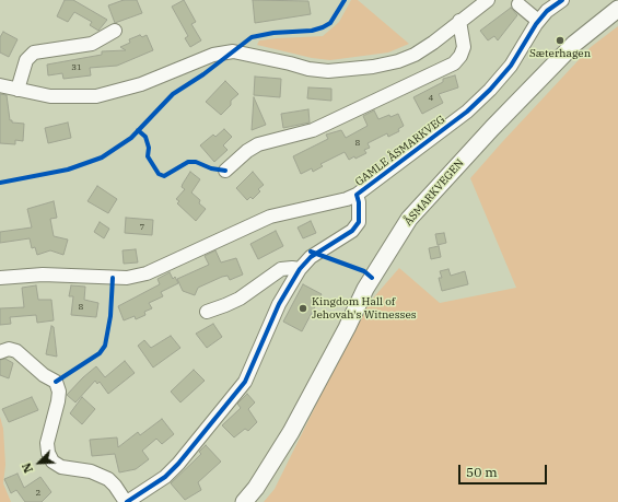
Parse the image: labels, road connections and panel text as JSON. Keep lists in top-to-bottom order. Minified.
{"streets":{"main road":["ÅSMARKVEGEN"],"street":["GAMLE ÅSMARKVEG"]},"places":["Sæterhagen","Kingdom Hall of Jehovah's Witnesses"],"house_numbers":["31","4","8","7","8","2"],"scale_bar":"50 m","north":"bottom left"}
